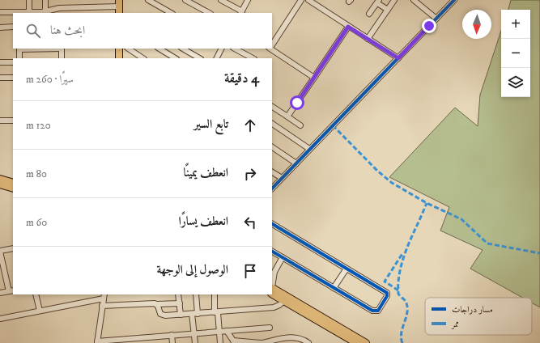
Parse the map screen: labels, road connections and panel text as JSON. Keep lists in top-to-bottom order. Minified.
{"legend":["مسار دراجات","ممر"],"north":"bottom","page":{"map_buttons":["+","−"],"search":"ابحث هنا","heading":["4 دقيقة","سيرًا · 260 m"],"list":[["تابع السير","120 m"],["انعطف يمينًا","80 m"],["انعطف يسارًا","60 m"],"الوصول إلى الوجهة"]}}
